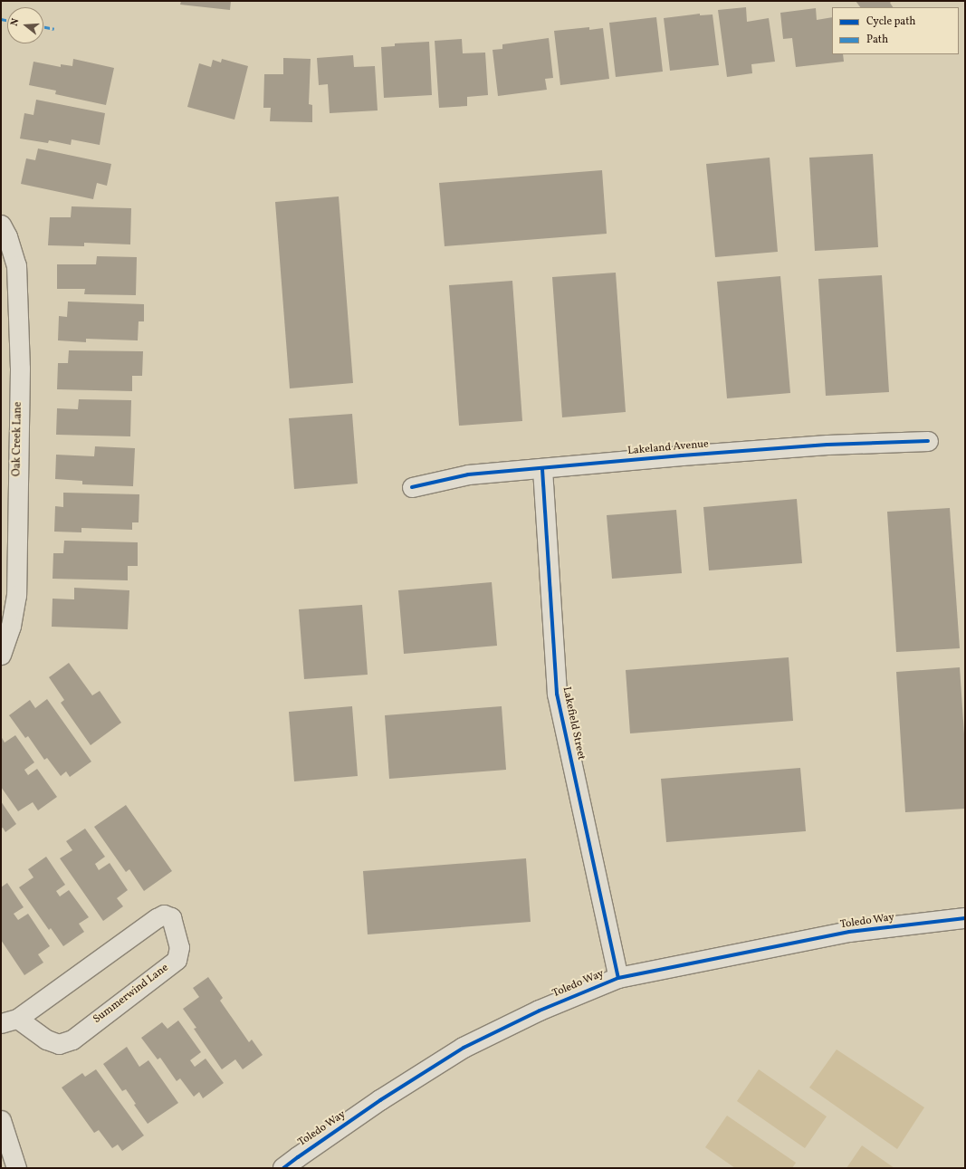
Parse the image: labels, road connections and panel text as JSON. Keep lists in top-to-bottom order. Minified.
{"streets":{"main road":["Toledo Way"],"street":["Oak Creek Lane","Lakeland Avenue","Lakefield Street","Summerwind Lane"]},"crossings":[["Lakeland Avenue","Lakefield Street"],["Lakefield Street","Toledo Way"]],"legend":["Cycle path","Path"],"north":"left"}
